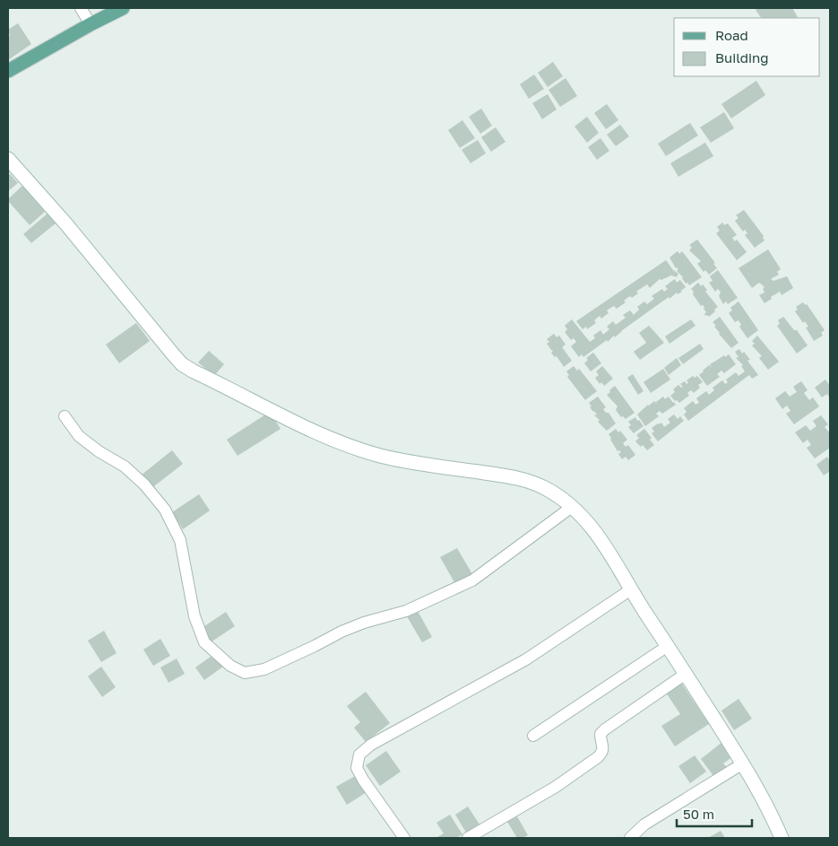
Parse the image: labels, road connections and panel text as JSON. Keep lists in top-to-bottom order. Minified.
{"legend":["Road","Building"],"scale_bar":"50 m"}
